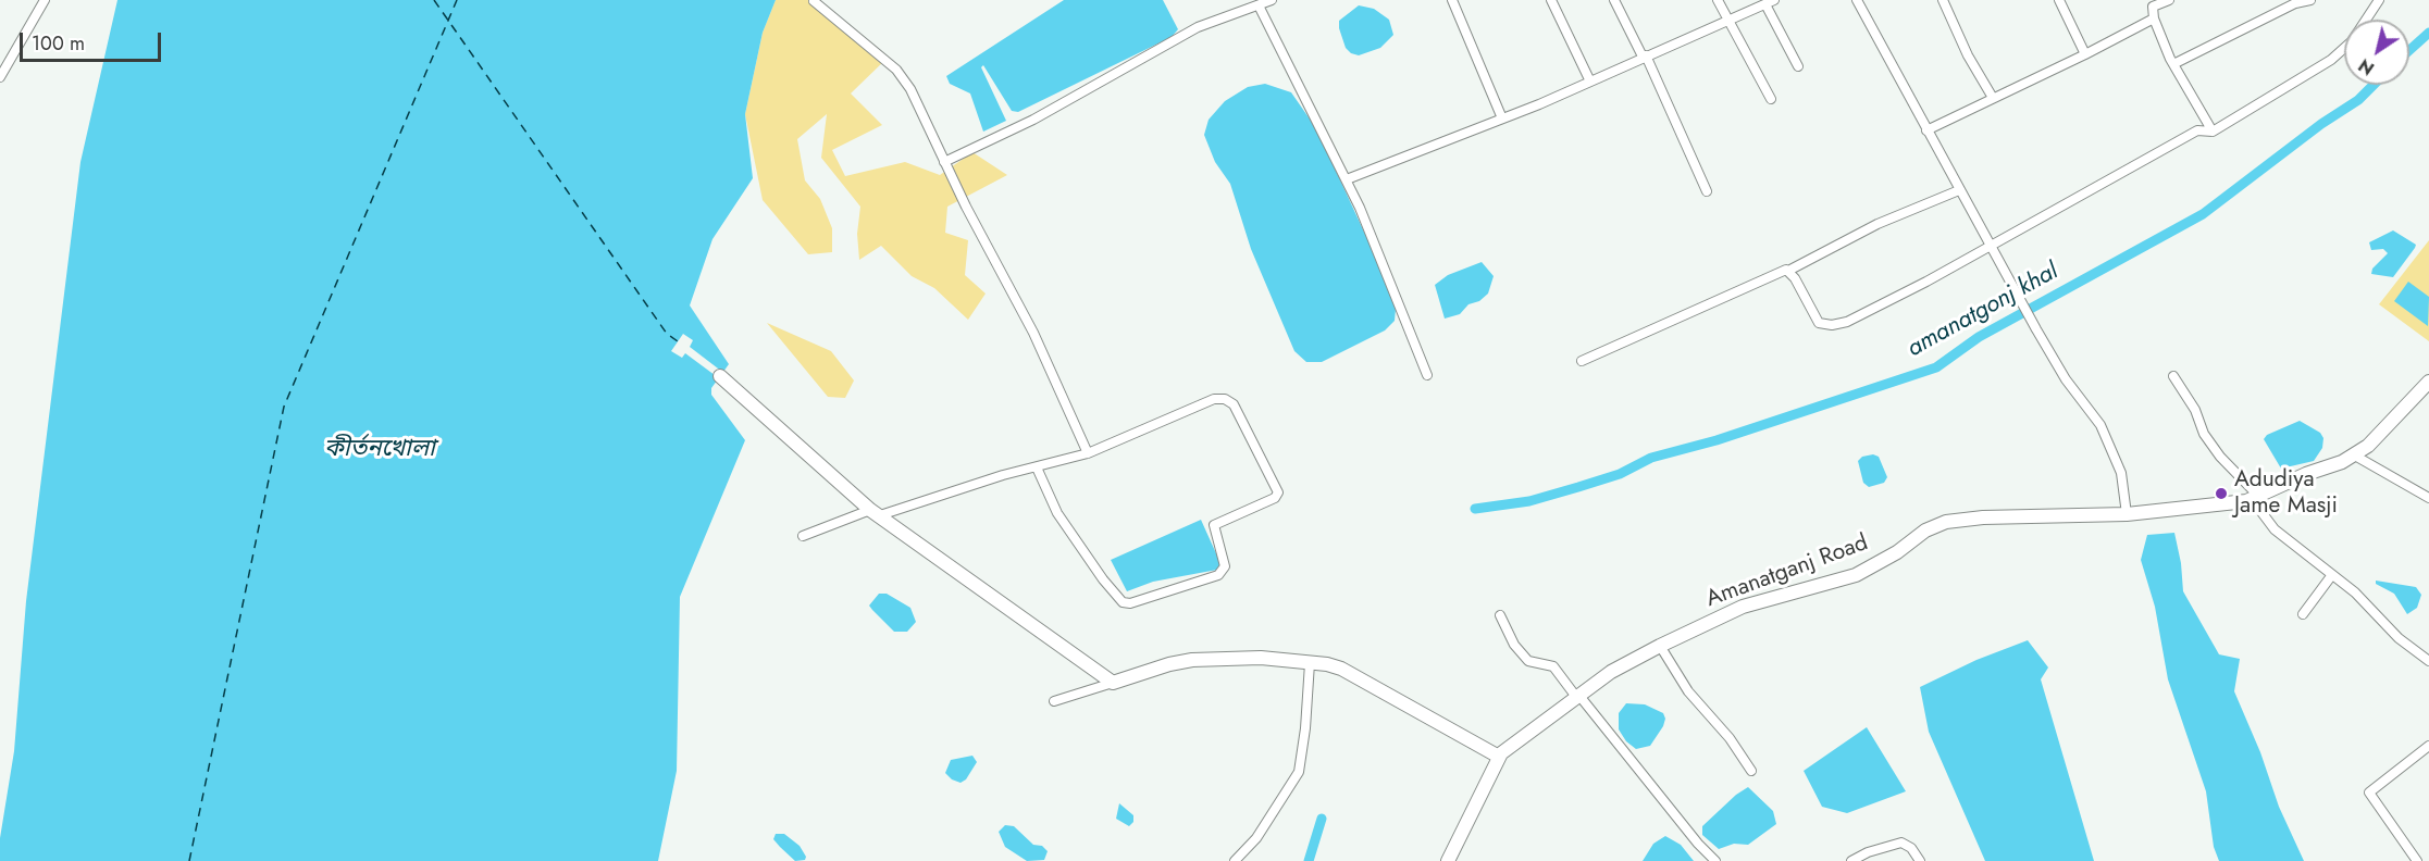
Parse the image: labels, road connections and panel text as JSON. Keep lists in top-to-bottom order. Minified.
{"streets":{"main road":["Amanatganj Road"]},"water":["amanatgonj khal","কীর্তনখোলা"],"places":["Adudiya Jame Masji"],"scale_bar":"100 m","north":"bottom left"}
